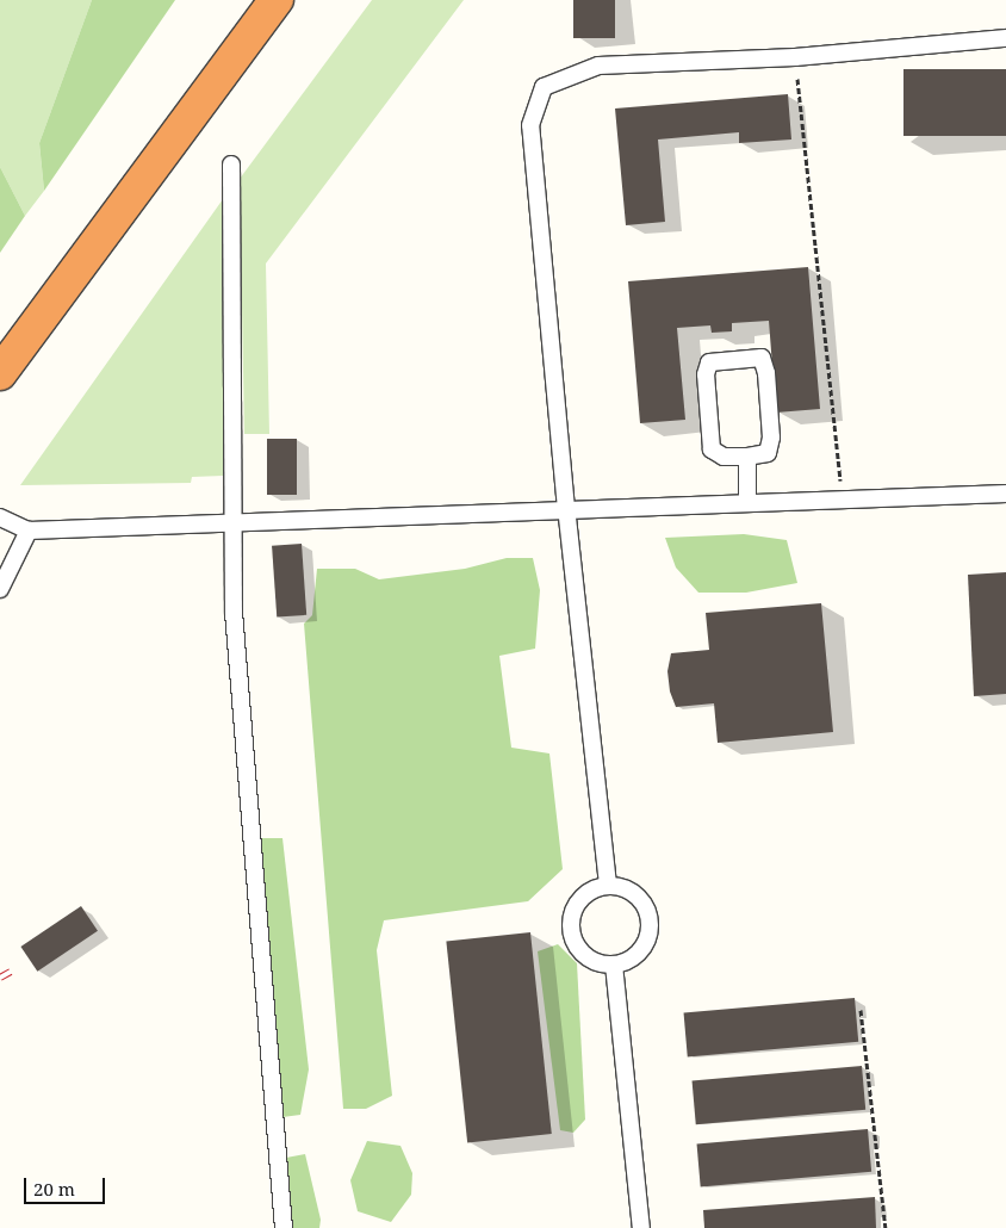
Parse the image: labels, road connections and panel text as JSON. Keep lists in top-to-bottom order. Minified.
{"scale_bar":"20 m"}
